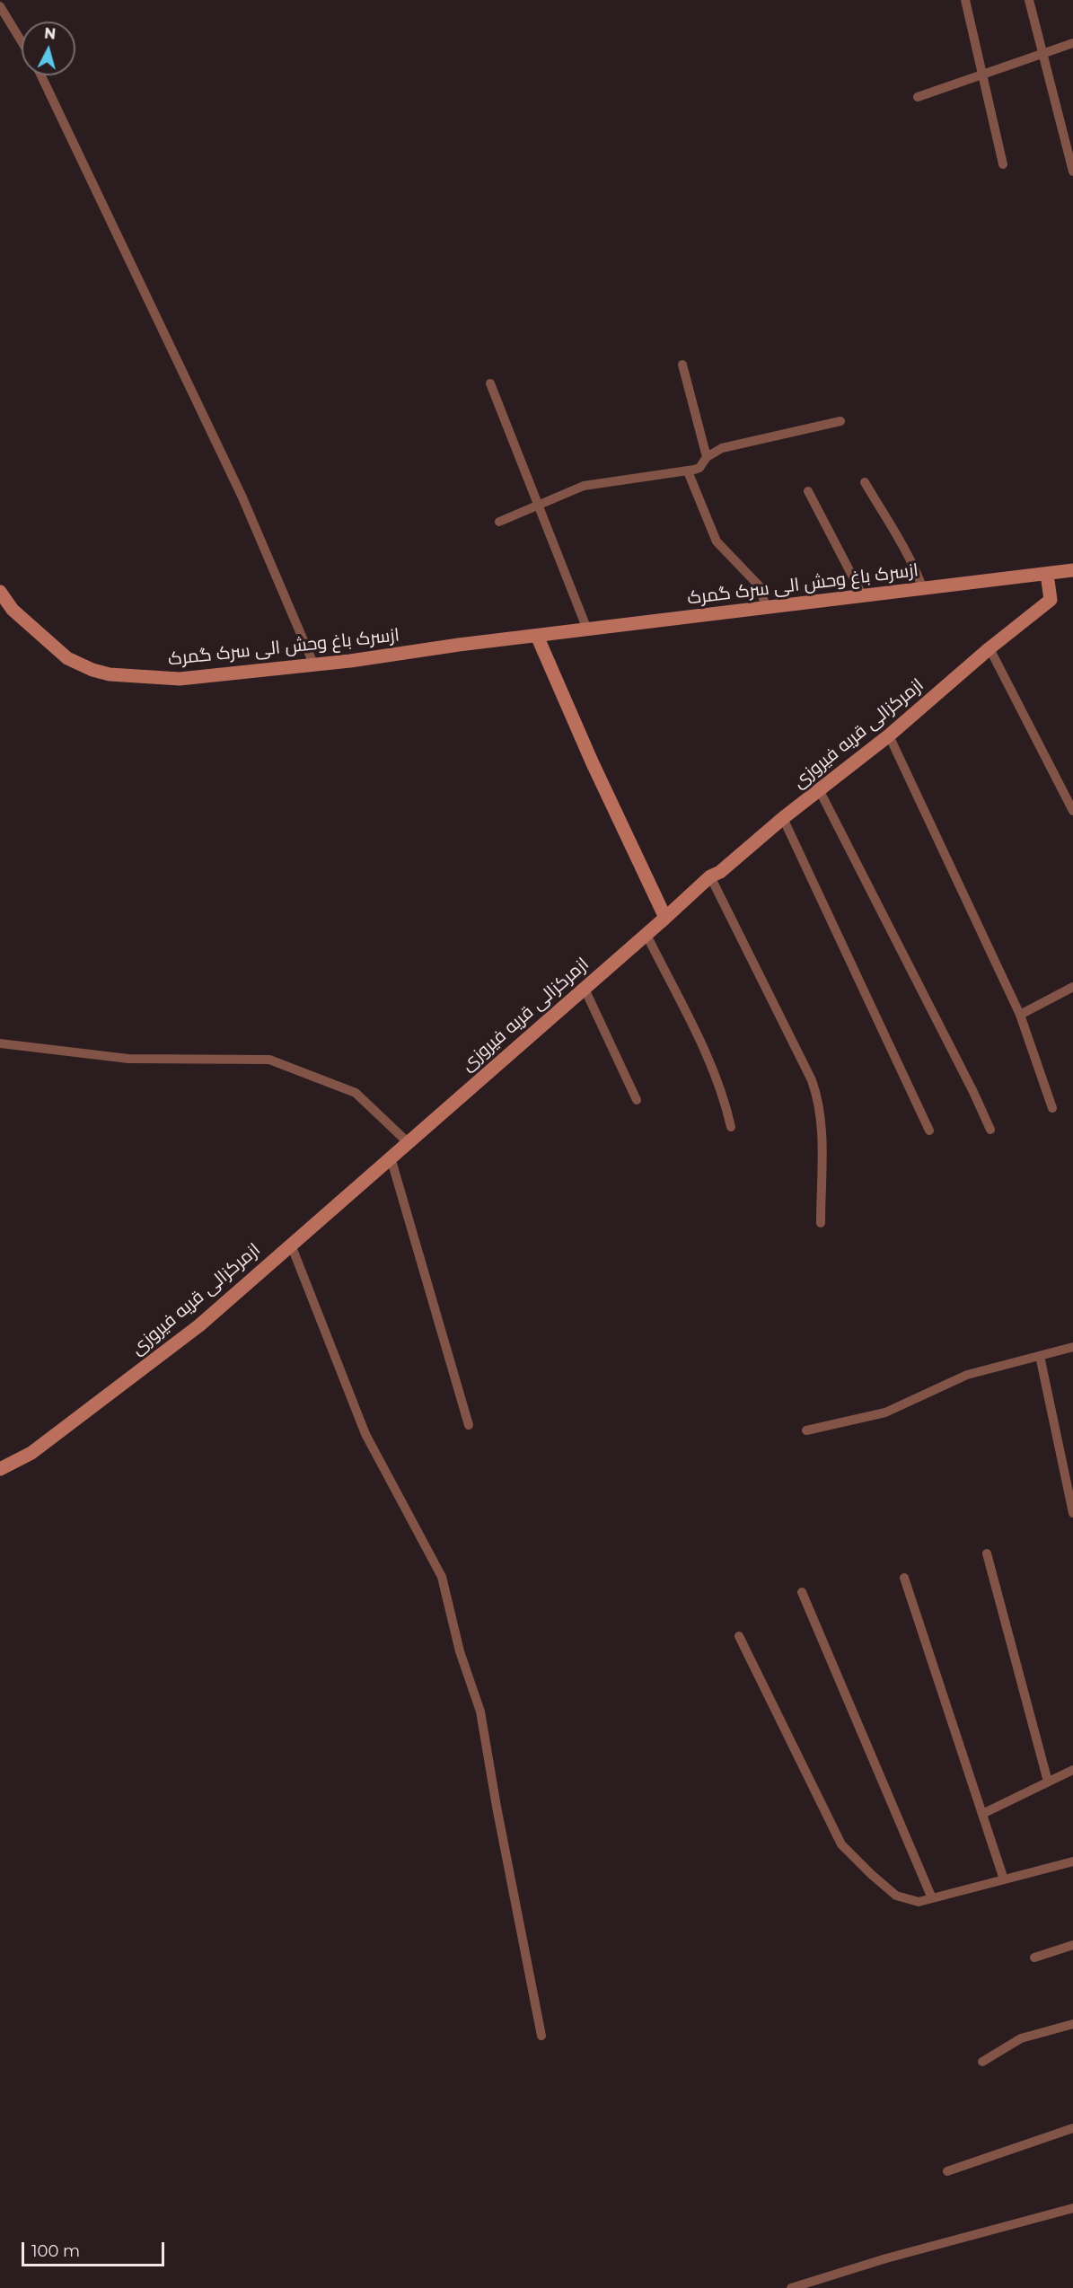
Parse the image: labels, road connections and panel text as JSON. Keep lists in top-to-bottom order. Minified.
{"streets":{"main road":["ازسرک باغ وحش الی سرک گمرک","ازمرکزالی قریه فیروزی"]},"crossings":[["ازسرک باغ وحش الی سرک گمرک","ازمرکزالی قریه فیروزی"]],"scale_bar":"100 m","north":"top"}
